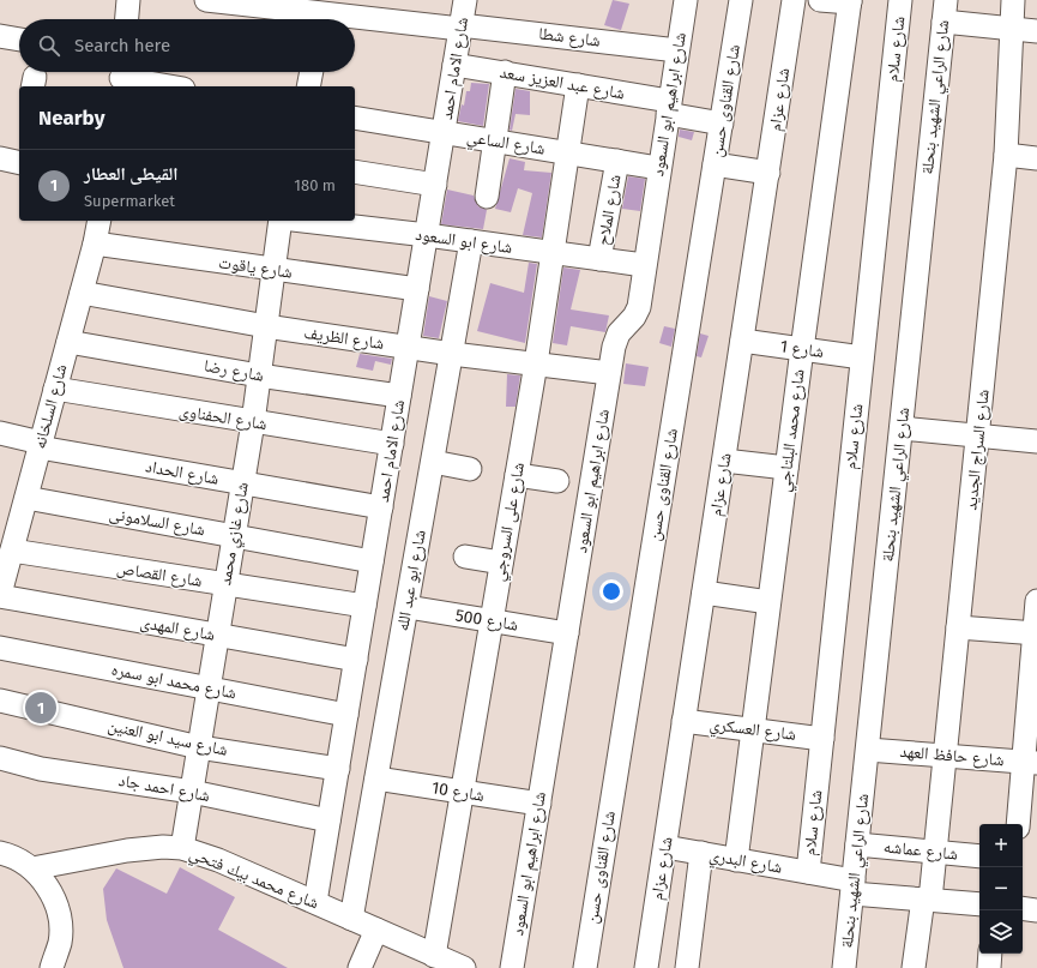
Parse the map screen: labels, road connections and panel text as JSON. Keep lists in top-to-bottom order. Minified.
{"streets":{"street":["شارع شطا","شارع سلام","شارع الامام احمد","شارع عبد العزيز سعد","شارع الراعي الشهيد بنحلة","شارع عزام","شارع القناوى حسن","شارع ابراهيم ابو السعود","شارع الساعي","شارع الملاح","شارع ابو السعود","شارع ياقوت","شارع الظريف","شارع 1","شارع رضا","شارع السلخانه","شارع الحفناوى","شارع محمد البلتاجي","شارع السراج الجديد","شارع الحداد","شارع السلامونى","شارع على السروجي","شارع غازي محمد","شارع القصاص","شارع ابو عبد الله","شارع 500","شارع المهدى","شارع محمد ابو سمره","شارع العسكري","شارع سيد ابو العنين","شارع حافظ العهد","شارع احمد جاد","شارع 10","شارع عماشه","شارع البدري","شارع محمد بيك فتحي"]},"crossings":[["شارع شطا","شارع الامام احمد"],["شارع شطا","شارع ابراهيم ابو السعود"],["شارع سلام","شارع 1"],["شارع سلام","شارع العسكري"],["شارع سلام","شارع البدري"],["شارع الامام احمد","شارع عبد العزيز سعد"],["شارع الامام احمد","شارع الساعي"],["شارع الامام احمد","شارع ابو السعود"],["شارع الامام احمد","شارع ياقوت"],["شارع الامام احمد","شارع الظريف"],["شارع الامام احمد","شارع رضا"],["شارع الامام احمد","شارع الحفناوى"],["شارع الامام احمد","شارع الحداد"],["شارع الامام احمد","شارع السلامونى"],["شارع الامام احمد","شارع القصاص"],["شارع الامام احمد","شارع المهدى"],["شارع الامام احمد","شارع محمد ابو سمره"],["شارع الامام احمد","شارع سيد ابو العنين"],["شارع الامام احمد","شارع احمد جاد"],["شارع الامام احمد","شارع محمد بيك فتحي"],["شارع عبد العزيز سعد","شارع القناوى حسن"],["شارع عبد العزيز سعد","شارع ابراهيم ابو السعود"],["شارع عبد العزيز سعد","شارع على السروجي"],["شارع الراعي الشهيد بنحلة","شارع حافظ العهد"],["شارع الراعي الشهيد بنحلة","شارع عماشه"],["شارع الراعي الشهيد بنحلة","شارع البدري"],["شارع عزام","شارع 1"],["شارع عزام","شارع العسكري"],["شارع عزام","شارع البدري"],["شارع ابراهيم ابو السعود","شارع الساعي"],["شارع ابراهيم ابو السعود","شارع ابو السعود"],["شارع ابراهيم ابو السعود","شارع الظريف"],["شارع ابراهيم ابو السعود","شارع 500"],["شارع ابراهيم ابو السعود","شارع 10"],["شارع الساعي","شارع الملاح"],["شارع الساعي","شارع على السروجي"],["شارع الملاح","شارع ابو السعود"],["شارع ابو السعود","شارع على السروجي"],["شارع ابو السعود","شارع ابو عبد الله"],["شارع ياقوت","شارع السلخانه"],["شارع ياقوت","شارع غازي محمد"],["شارع الظريف","شارع السلخانه"],["شارع الظريف","شارع على السروجي"],["شارع الظريف","شارع غازي محمد"],["شارع الظريف","شارع ابو عبد الله"],["شارع 1","شارع محمد البلتاجي"],["شارع رضا","شارع السلخانه"],["شارع رضا","شارع غازي محمد"],["شارع السلخانه","شارع الحفناوى"],["شارع السلخانه","شارع الحداد"],["شارع السلخانه","شارع السلامونى"],["شارع السلخانه","شارع القصاص"],["شارع السلخانه","شارع المهدى"],["شارع الحفناوى","شارع غازي محمد"],["شارع محمد البلتاجي","شارع العسكري"],["شارع محمد البلتاجي","شارع البدري"],["شارع السراج الجديد","شارع حافظ العهد"],["شارع السراج الجديد","شارع عماشه"],["شارع السراج الجديد","شارع البدري"],["شارع الحداد","شارع غازي محمد"],["شارع السلامونى","شارع غازي محمد"],["شارع على السروجي","شارع 500"],["شارع على السروجي","شارع 10"],["شارع على السروجي","شارع محمد بيك فتحي"],["شارع غازي محمد","شارع القصاص"],["شارع غازي محمد","شارع المهدى"],["شارع غازي محمد","شارع محمد ابو سمره"],["شارع غازي محمد","شارع سيد ابو العنين"],["شارع غازي محمد","شارع احمد جاد"],["شارع غازي محمد","شارع محمد بيك فتحي"],["شارع ابو عبد الله","شارع 500"],["شارع ابو عبد الله","شارع 10"],["شارع ابو عبد الله","شارع محمد بيك فتحي"]],"page":{"search":"Search here","heading":"Nearby","list":[{"mark":"1","name":"القيطى العطار","note":"Supermarket","value":"180 m"}],"pins":"1","map_buttons":["+","−"]}}
